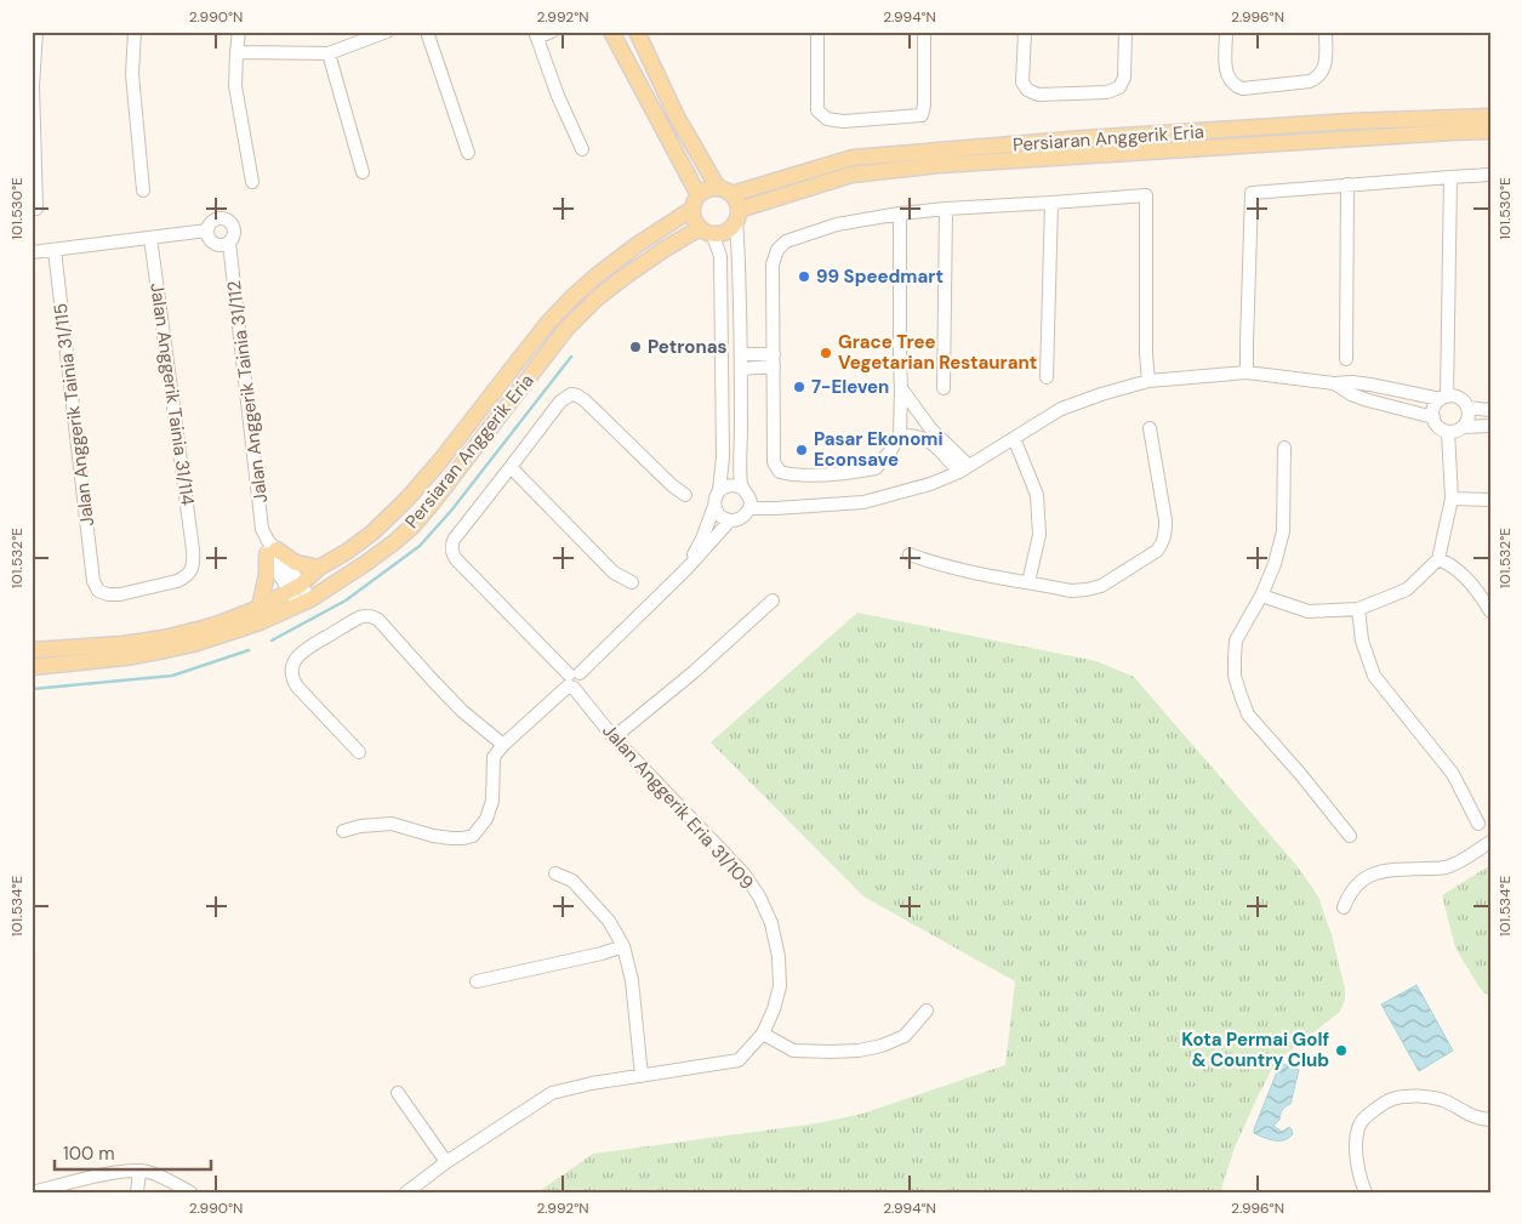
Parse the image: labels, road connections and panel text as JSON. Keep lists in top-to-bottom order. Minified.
{"streets":{"main road":["Persiaran Anggerik Eria"],"street":["Jalan Anggerik Tainia 31/112","Jalan Anggerik Tainia 31/114","Jalan Anggerik Tainia 31/115","Jalan Anggerik Eria 31/109"]},"crossings":[["Persiaran Anggerik Eria","Jalan Anggerik Tainia 31/112"],["Jalan Anggerik Tainia 31/114","Jalan Anggerik Tainia 31/115"]],"places":["99 Speedmart","Petronas","Grace Tree Vegetarian Restaurant","7-Eleven","Pasar Ekonomi Econsave","Kota Permai Golf & Country Club"],"scale_bar":"100 m","coordinates":["2.990°N","2.992°N","2.994°N","2.996°N","101.530°E","101.532°E","101.534°E"]}
